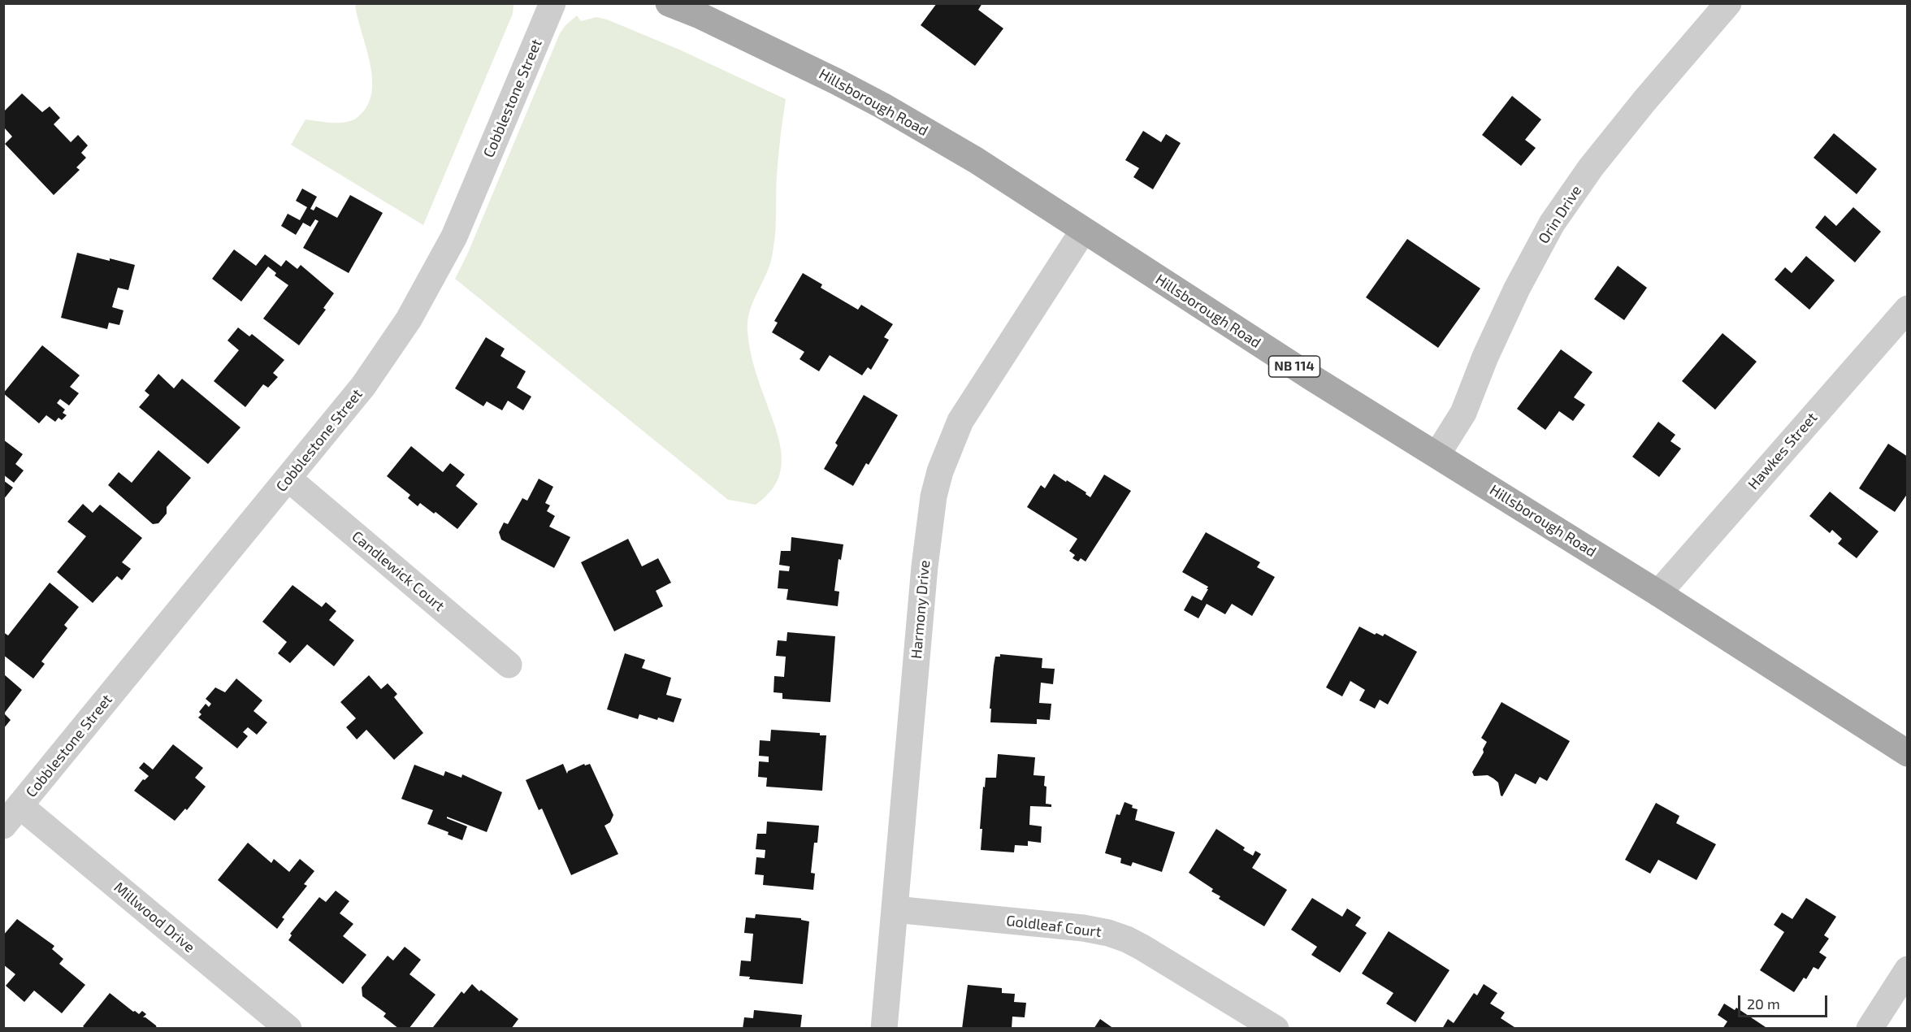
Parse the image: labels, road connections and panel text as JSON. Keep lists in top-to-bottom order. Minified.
{"streets":{"main road":["Hillsborough Road","NB 114"],"street":["Cobblestone Street","Orin Drive","Hawkes Street","Candlewick Court","Harmony Drive","Millwood Drive","Goldleaf Court"]},"crossings":[["Cobblestone Street","Candlewick Court"],["Cobblestone Street","Millwood Drive"],["Hillsborough Road","Orin Drive"],["Hillsborough Road","Hawkes Street"],["Hillsborough Road","Harmony Drive"],["Harmony Drive","Goldleaf Court"]],"scale_bar":"20 m"}
